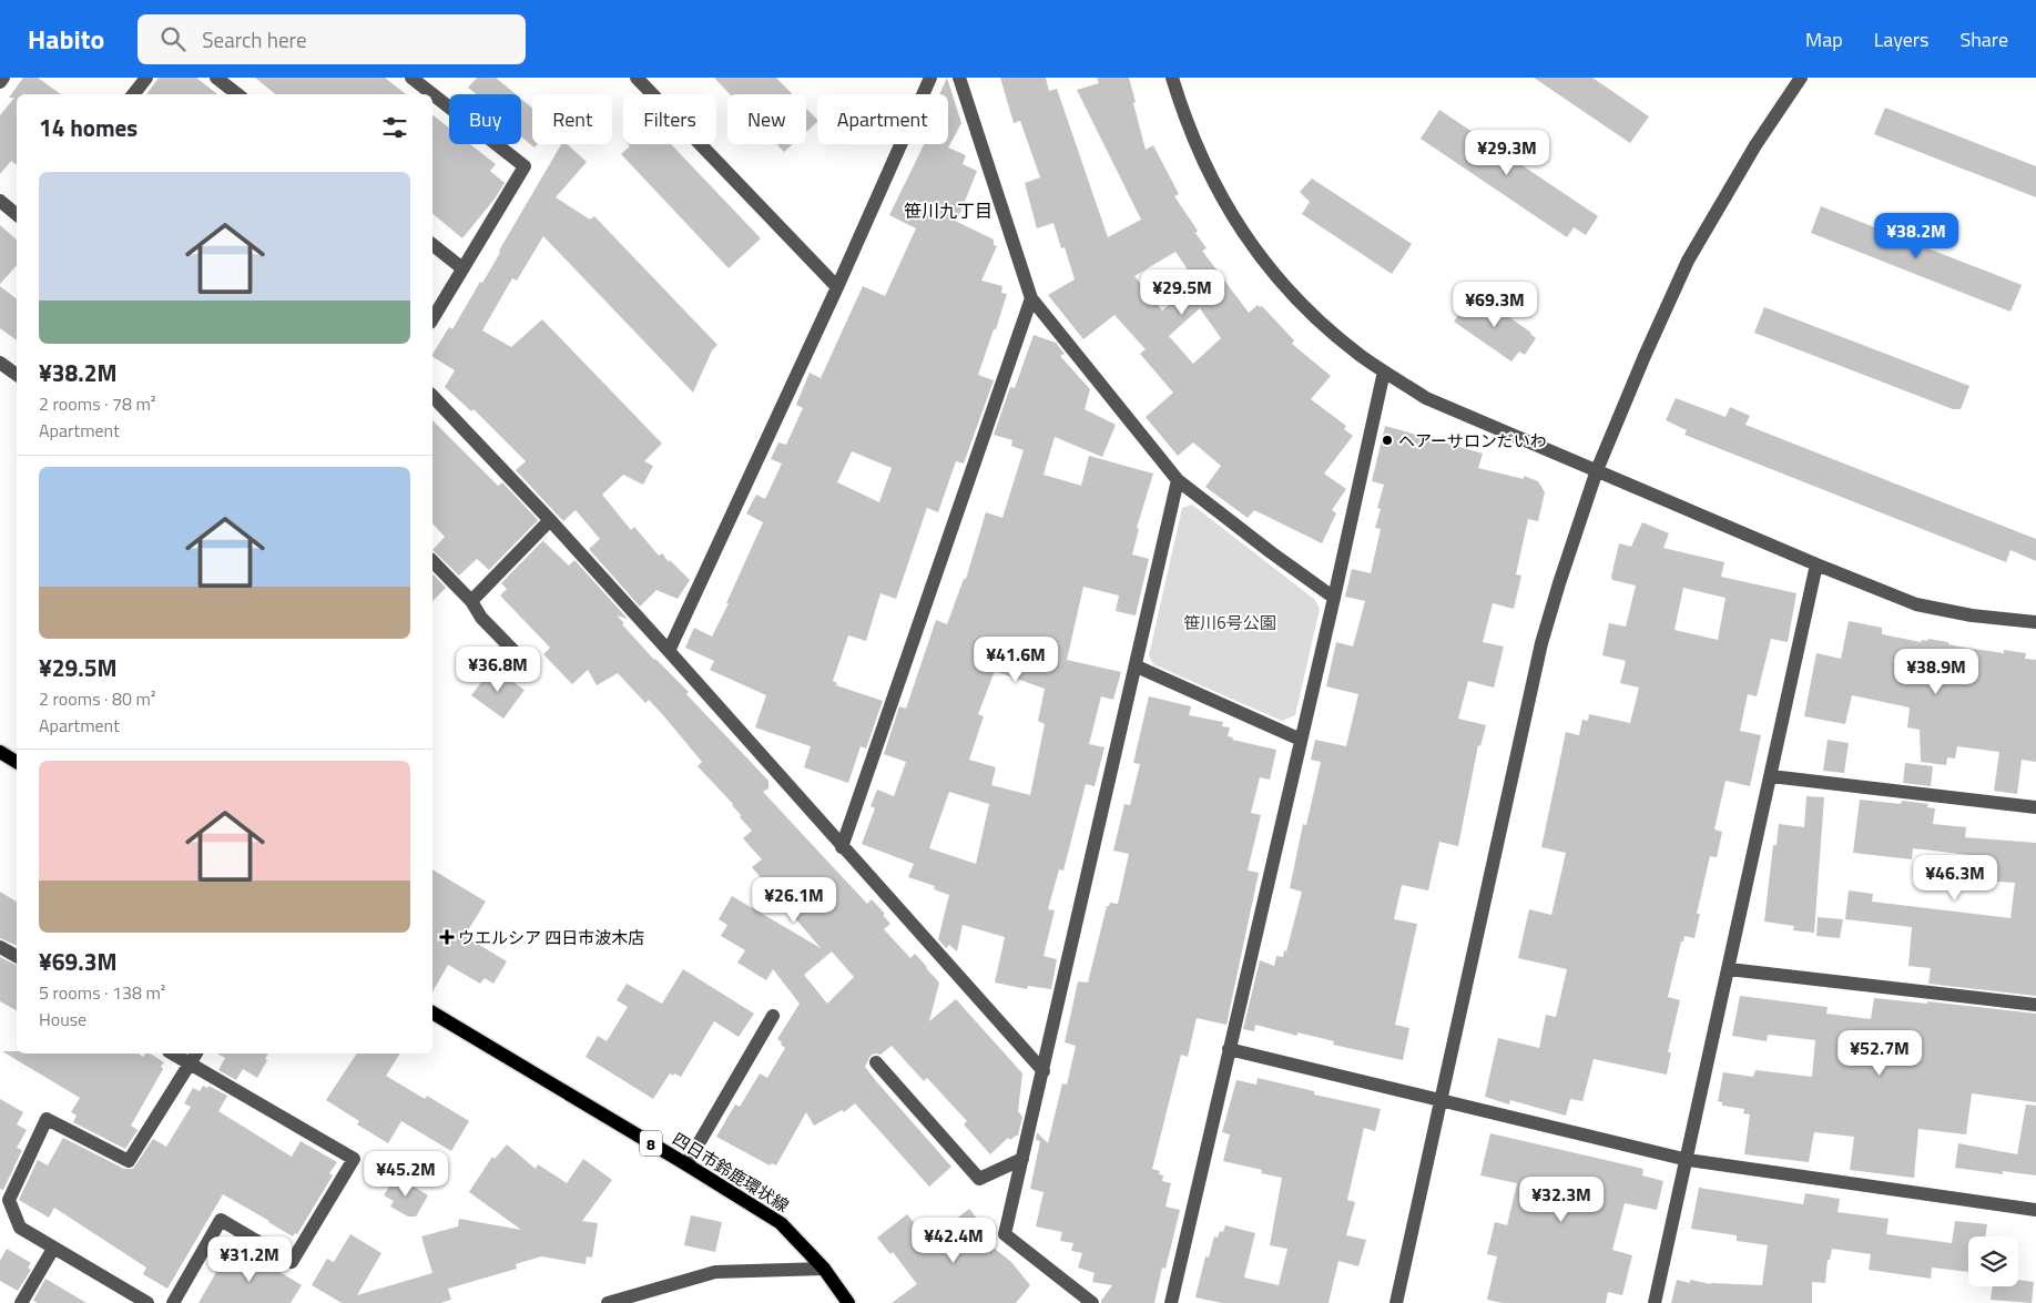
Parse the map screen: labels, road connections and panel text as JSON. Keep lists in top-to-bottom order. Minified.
{"streets":{"main road":["8","四日市鈴鹿環状線"]},"districts":["笹川九丁目"],"parks":["笹川6号公園"],"places":{"other":["ヘアーサロンだいわ"],"health":["ウエルシア 四日市波木店"]},"page":{"header":"Habito","search":"Search here","nav":["Map","Layers","Share"],"chip":["Buy","Rent","Filters","New","Apartment"],"heading":"14 homes","price":["¥29.3M","¥38.2M","¥29.5M","¥69.3M","¥41.6M","¥36.8M","¥38.9M","¥46.3M","¥26.1M","¥52.7M","¥45.2M","¥32.3M","¥42.4M","¥31.2M"],"list":[{"name":"¥38.2M","note":"2 rooms · 78 m² · Apartment"},{"name":"¥29.5M","note":"2 rooms · 80 m² · Apartment"},{"name":"¥69.3M","note":"5 rooms · 138 m² · House"}]}}
